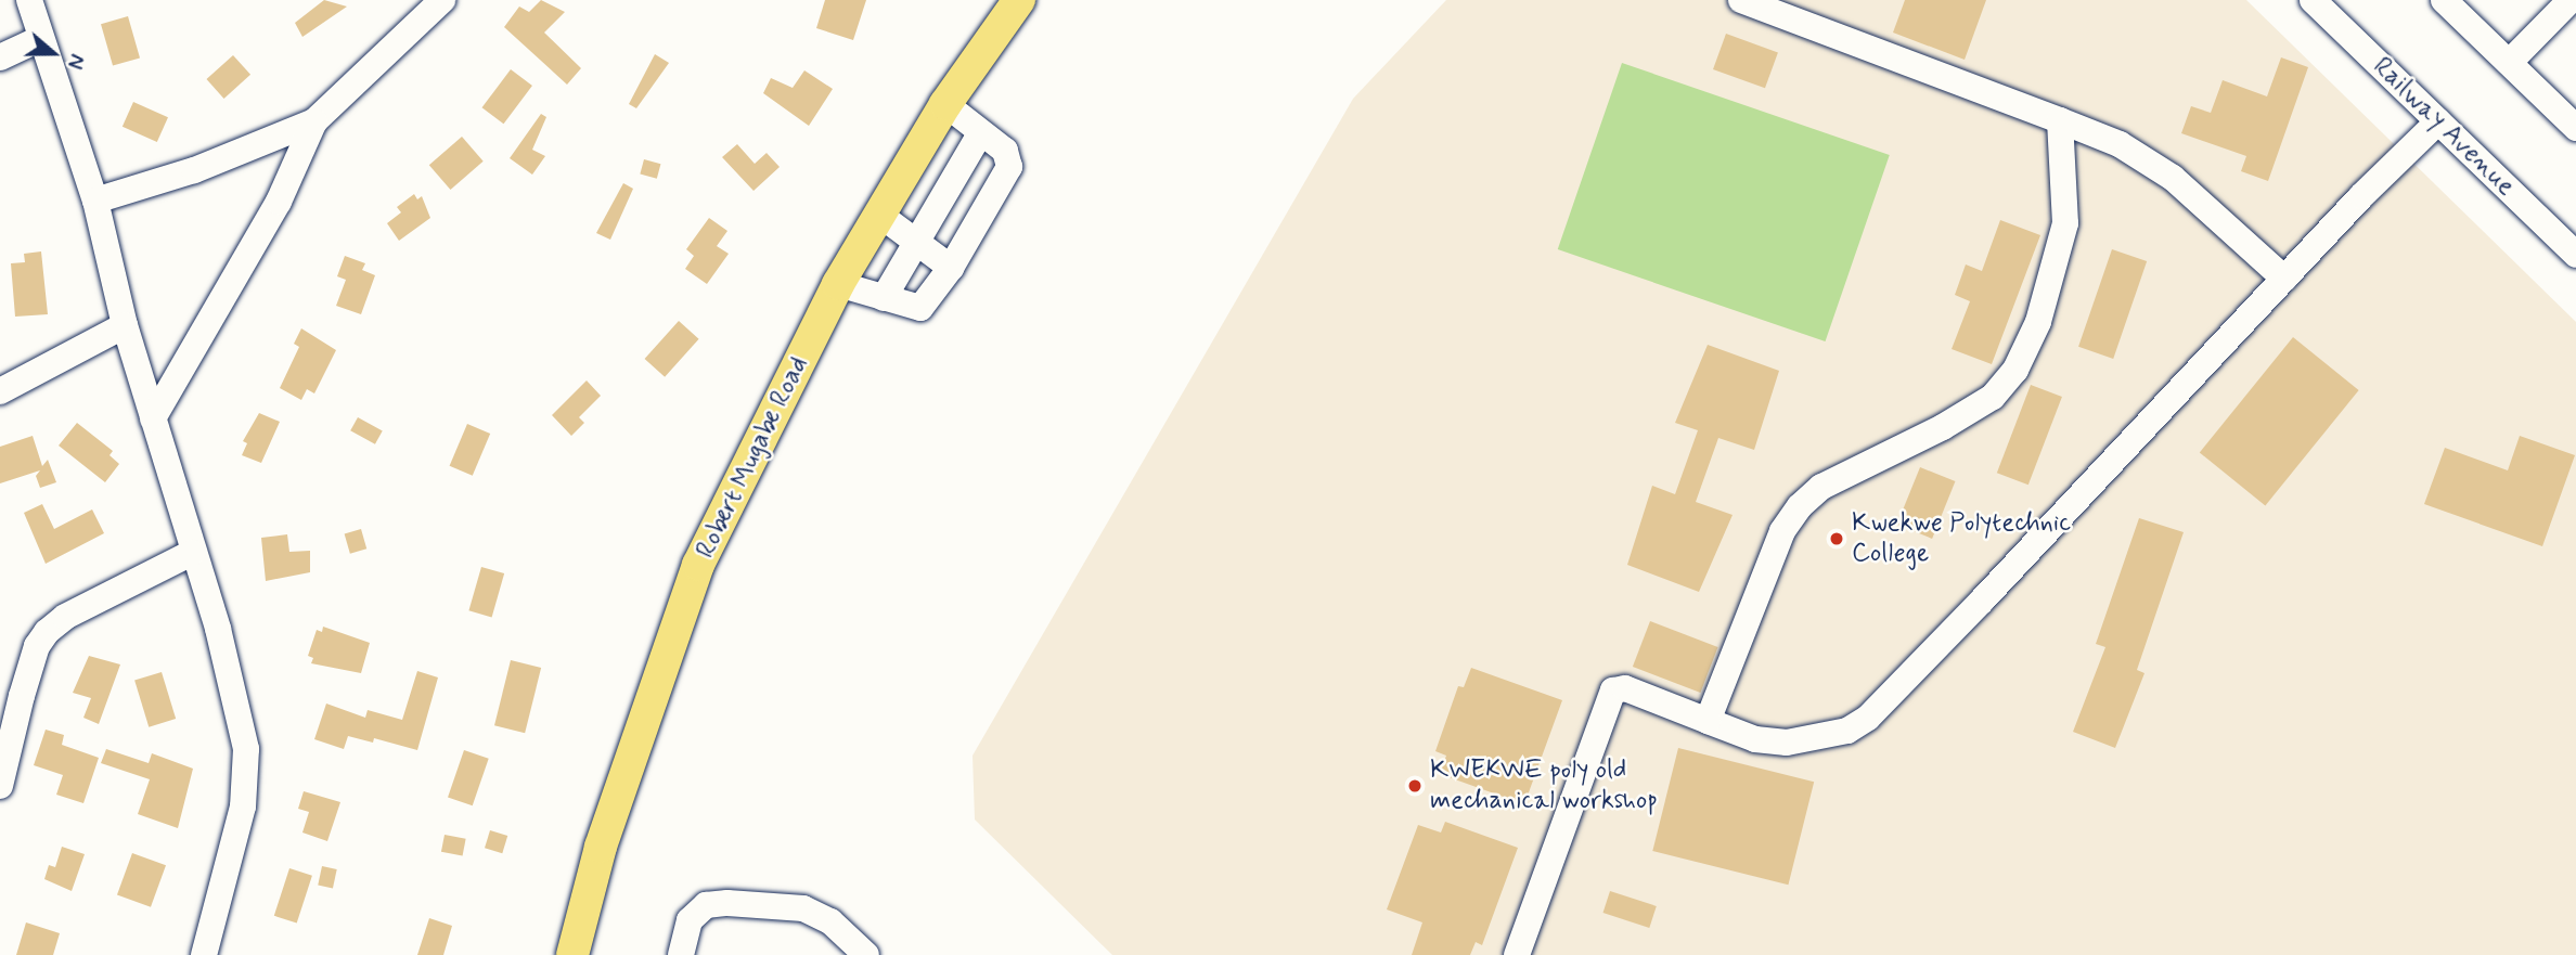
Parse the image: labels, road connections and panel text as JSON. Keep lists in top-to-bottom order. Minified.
{"streets":{"main road":["Robert Mugabe Road"],"street":["Railway Avenue"]},"places":["Kwekwe Polytechnic College","KWEKWE poly old mechanical workshop"],"north":"right"}
